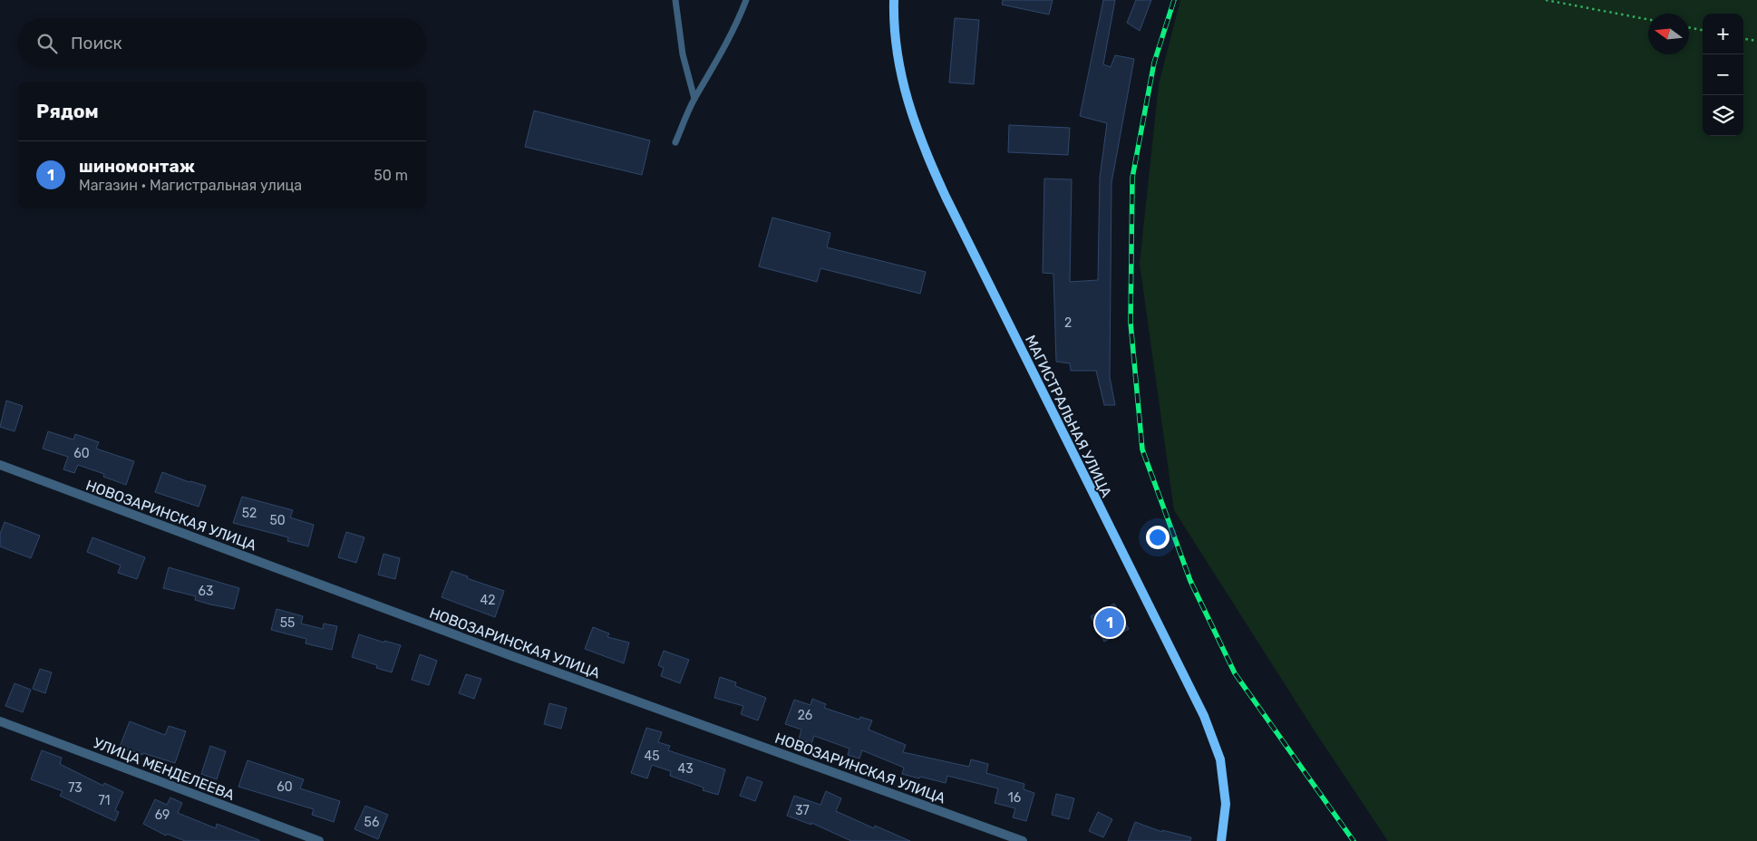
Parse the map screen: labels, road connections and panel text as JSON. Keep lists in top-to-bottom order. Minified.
{"streets":{"main road":["МАГИСТРАЛЬНАЯ УЛИЦА"],"street":["НОВОЗАРИНСКАЯ УЛИЦА","УЛИЦА МЕНДЕЛЕЕВА"]},"house_numbers":["2","60","52","50","63","42","55","26","45","43","60","73","16","71","37","69","56"],"north":"left","page":{"map_buttons":["+","−"],"search":"Поиск","heading":"Рядом","list":[{"mark":"1","name":"шиномонтаж","note":"Магазин · Магистральная улица","value":"50 m"}],"pins":"1"}}
